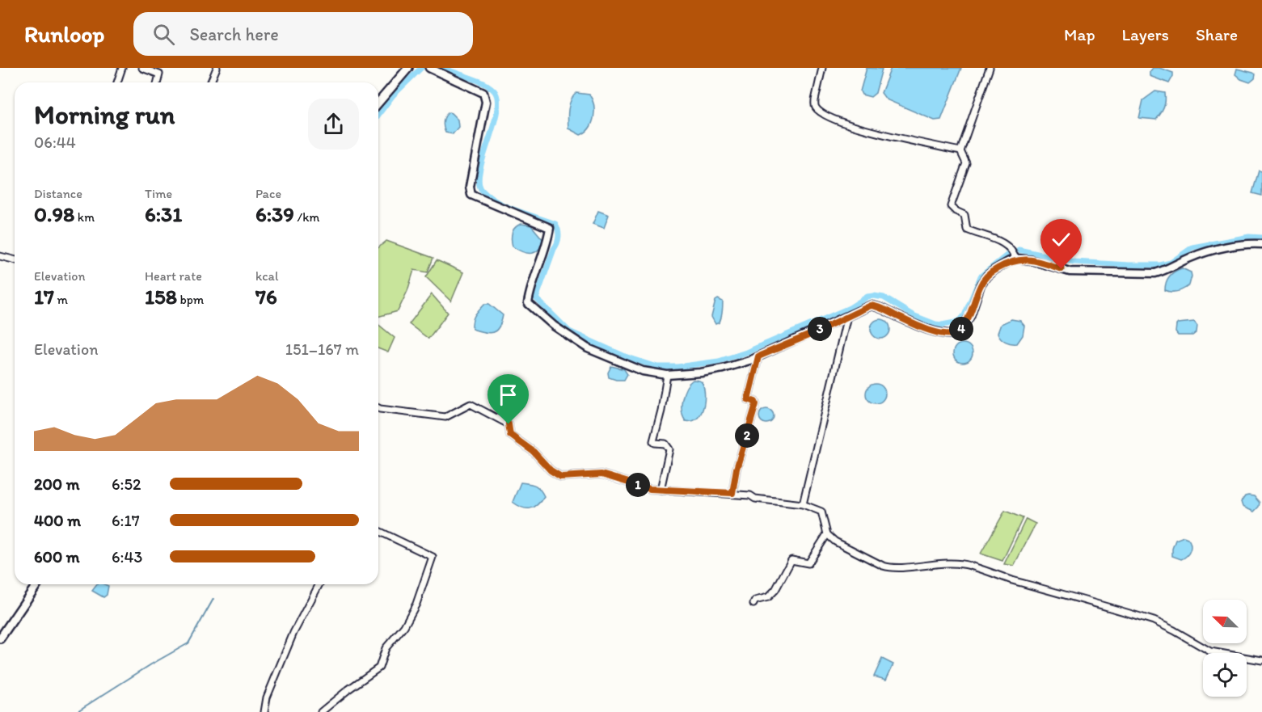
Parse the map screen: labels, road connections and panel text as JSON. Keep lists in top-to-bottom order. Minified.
{"north":"top left","page":{"header":"Runloop","search":"Search here","nav":["Map","Layers","Share"],"heading":["Morning run","06:44"],"stats":[["Distance","0.98 km"],["Time","6:31"],["Pace","6:39 /km"],["Elevation","17 m"],["Heart rate","158 bpm"],["kcal","76"]],"pins":["3","4","2","1"],"chart":["Elevation","151–167 m"],"list":[{"name":"200 m","note":"6:52"},{"name":"400 m","note":"6:17"},{"name":"600 m","note":"6:43"}]}}
